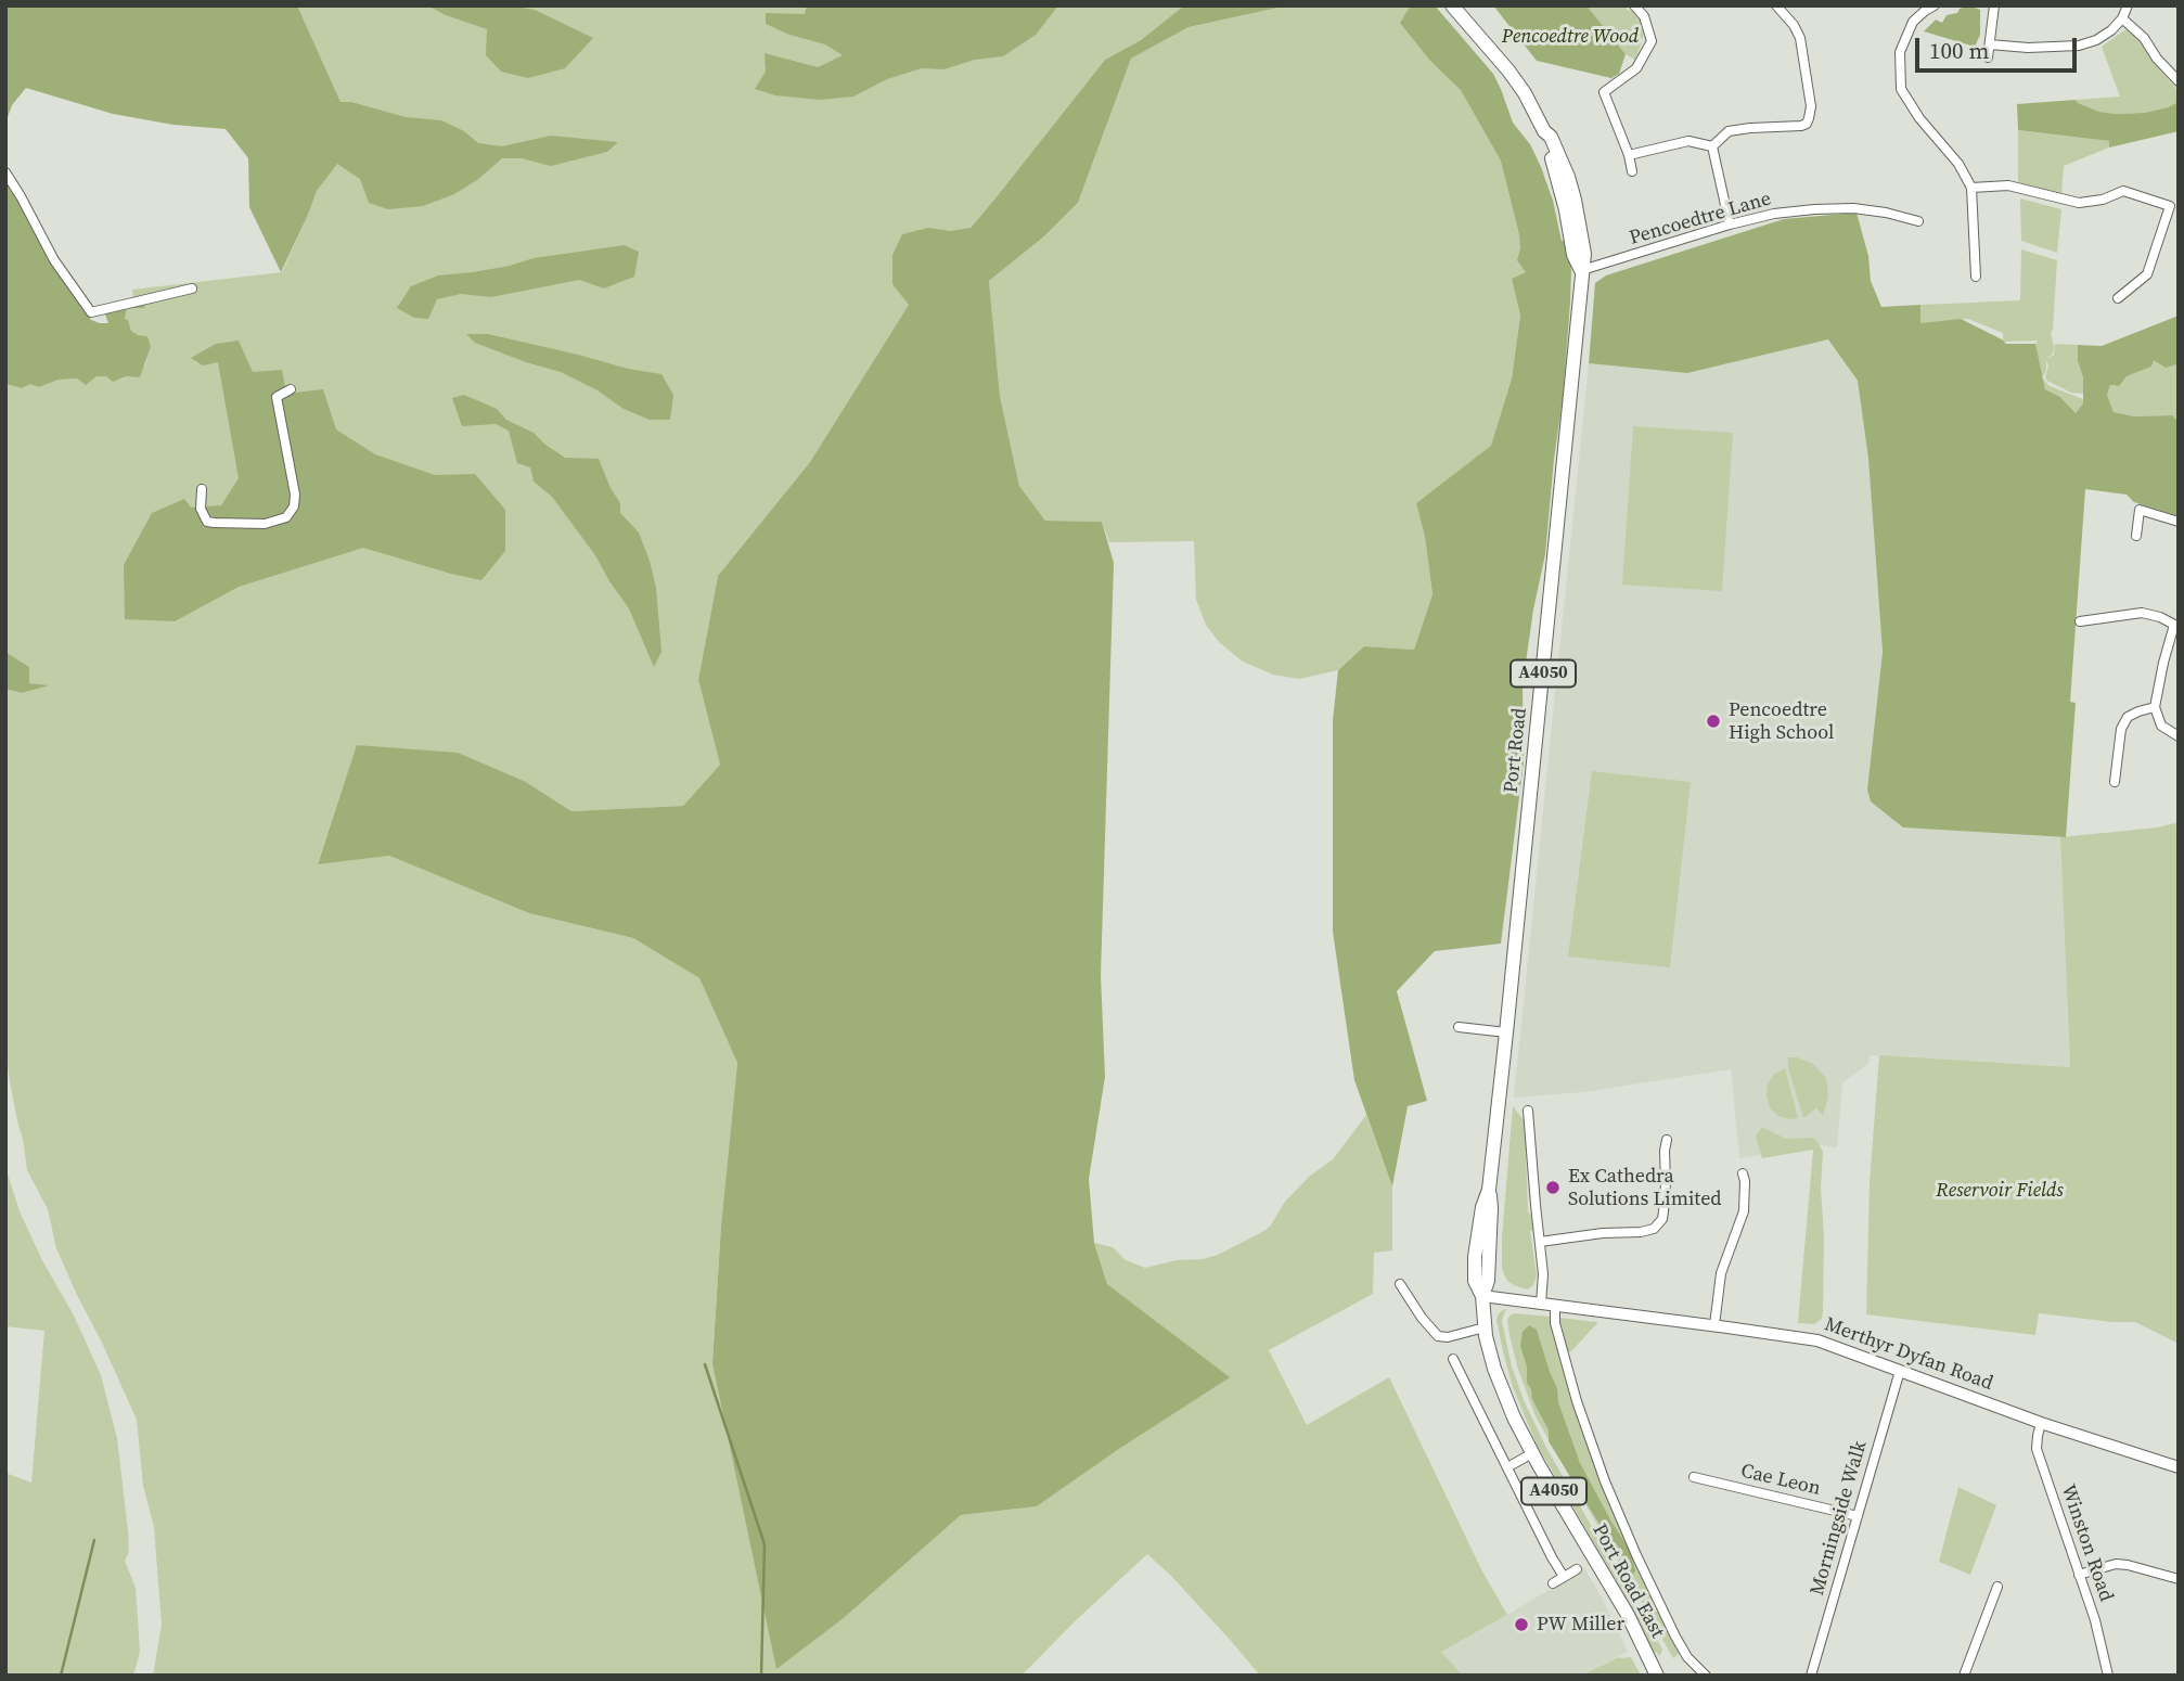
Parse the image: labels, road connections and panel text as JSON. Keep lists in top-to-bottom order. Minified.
{"streets":{"main road":["A4050","Port Road","Port Road East"],"street":["Pencoedtre Lane","Merthyr Dyfan Road","Cae Leon","Morningside Walk","Winston Road"]},"crossings":[["Pencoedtre Lane","Port Road"],["Port Road","Merthyr Dyfan Road"],["Port Road","Port Road East"],["Merthyr Dyfan Road","Morningside Walk"],["Merthyr Dyfan Road","Winston Road"],["Merthyr Dyfan Road","Port Road East"],["Cae Leon","Morningside Walk"]],"parks":["Pencoedtre Wood","Reservoir Fields"],"places":["Pencoedtre High School","Ex Cathedra Solutions Limited","PW Miller"],"scale_bar":"100 m"}
